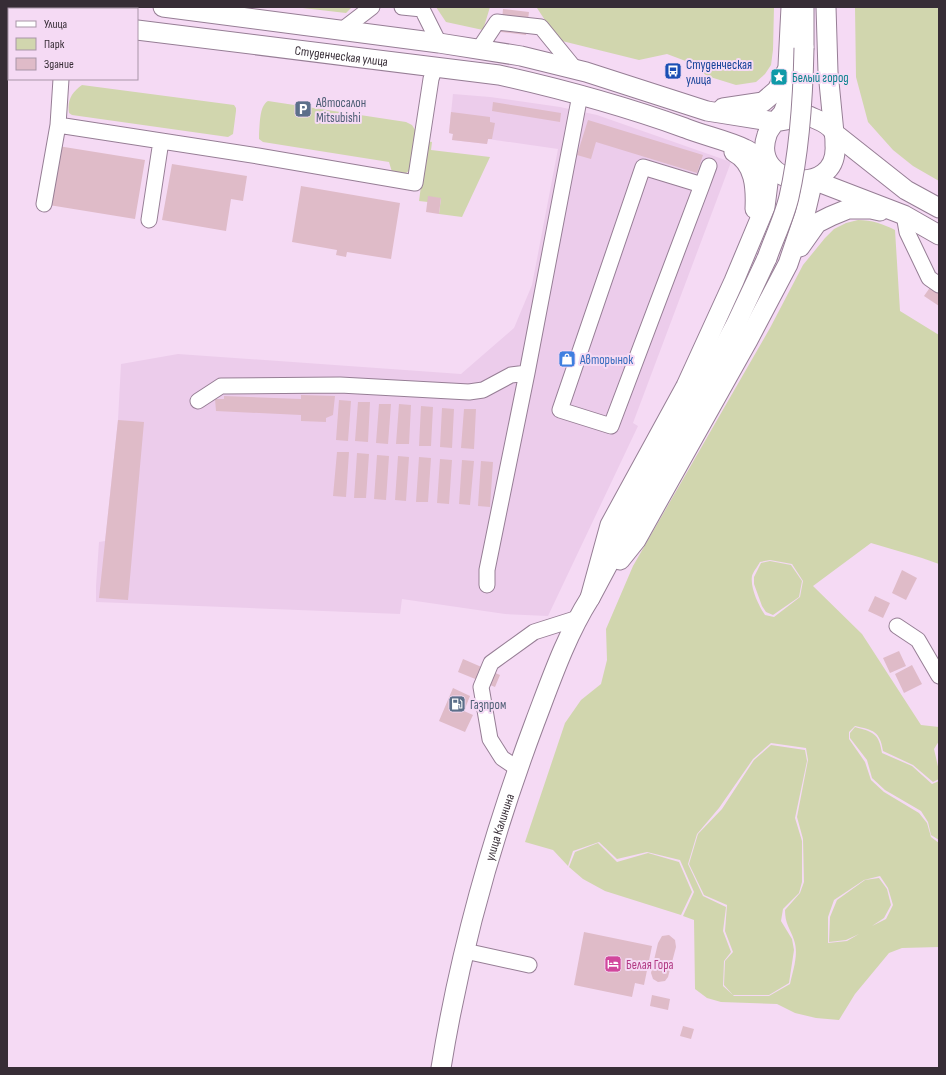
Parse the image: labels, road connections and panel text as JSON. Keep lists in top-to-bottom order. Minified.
{"streets":{"main road":["Студенческая улица","улица Калинина"]},"places":{"bus stop":["Студенческая улица"],"place":["Белый город"],"parking":["Автосалон Mitsubishi"],"shop":["Авторынок"],"fuel station":["Газпром"],"hotel":["Белая Гора"]},"legend":["Улица","Парк","Здание"]}
